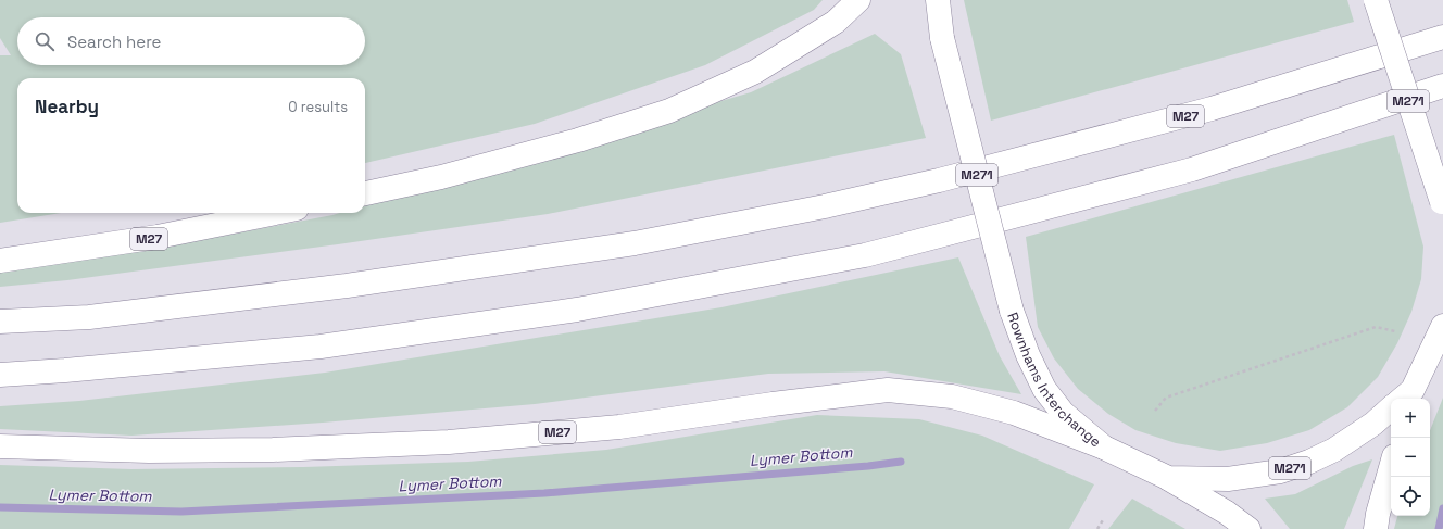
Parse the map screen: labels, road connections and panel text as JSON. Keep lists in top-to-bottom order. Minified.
{"streets":{"highway":["M271","M27","Rownhams Interchange"]},"crossings":[["M271","Rownhams Interchange"],["M27","Rownhams Interchange"]],"water":["Lymer Bottom"],"page":{"search":"Search here","heading":["Nearby","0 results"],"map_buttons":["+","−"]}}
